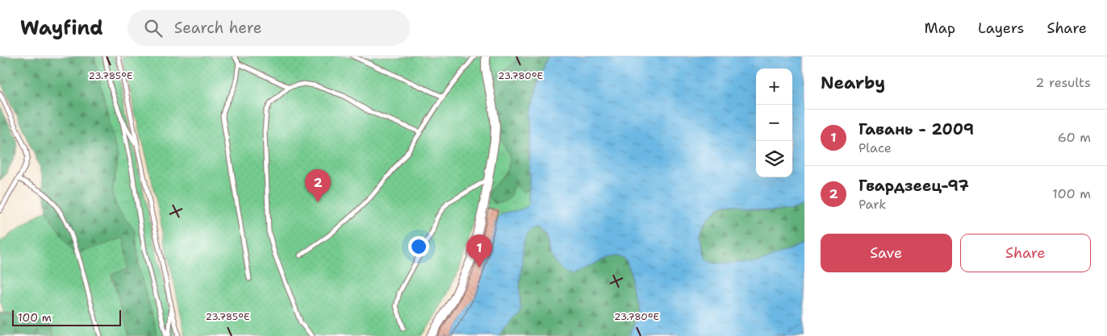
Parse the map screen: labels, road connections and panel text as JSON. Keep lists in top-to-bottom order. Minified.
{"scale_bar":"100 m","page":{"header":"Wayfind","search":"Search here","nav":["Map","Layers","Share"],"heading":["Nearby","2 results"],"map_buttons":["+","−"],"list":[{"mark":"1","name":"Гавань - 2009","note":"Place","value":"60 m"},{"mark":"2","name":"Гвардзеец-97","note":"Park","value":"100 m"}],"pins":["2","1"],"buttons":["Save","Share"],"scale":"100 m"},"coordinates":["23.785°E","23.780°E"]}
